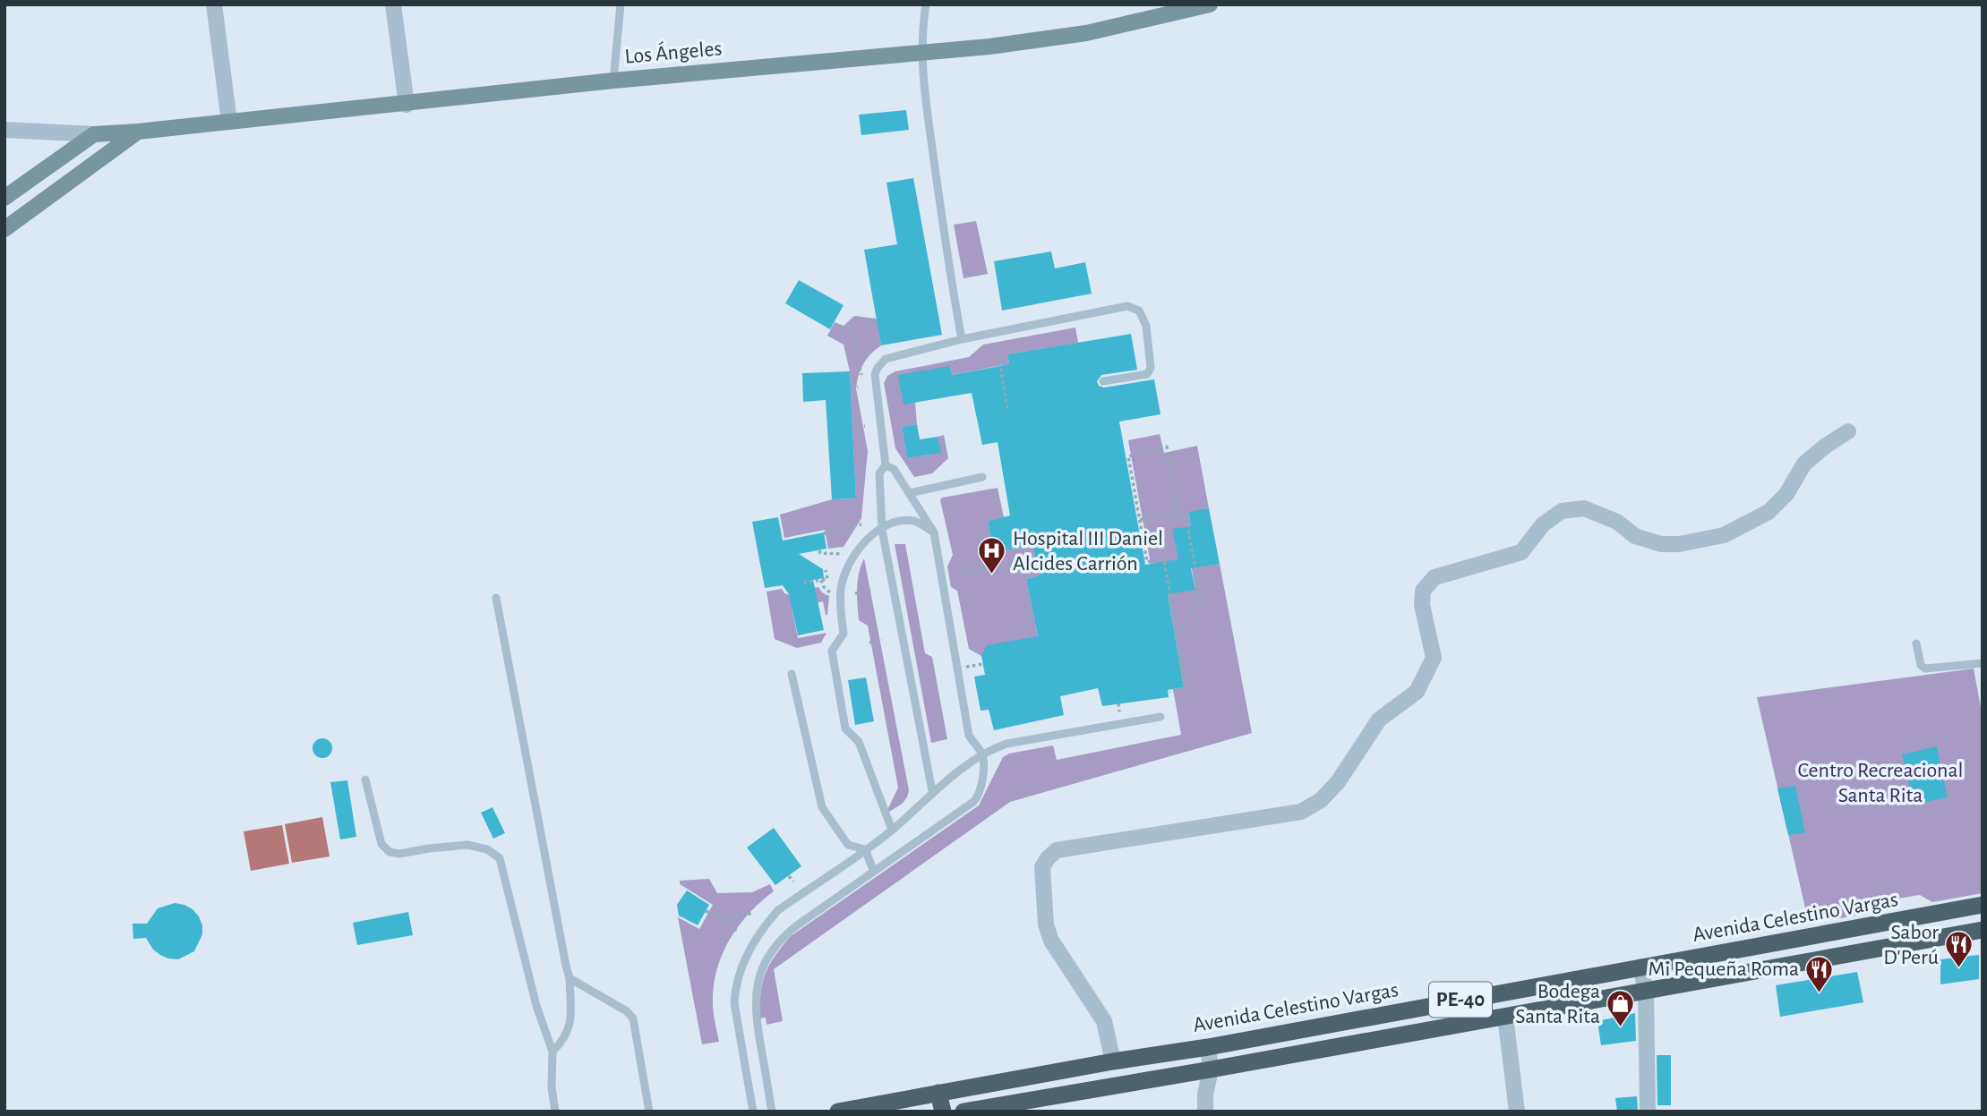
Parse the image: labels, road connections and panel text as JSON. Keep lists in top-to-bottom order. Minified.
{"streets":{"highway":["Avenida Celestino Vargas","PE-40"],"main road":["Los Ángeles"]},"parks":["Centro Recreacional Santa Rita"],"places":{"hospital":["Hospital III Daniel Alcides Carrión"],"restaurant":["Sabor D'Perú","Mi Pequeña Roma"],"shop":["Bodega Santa Rita"]}}
